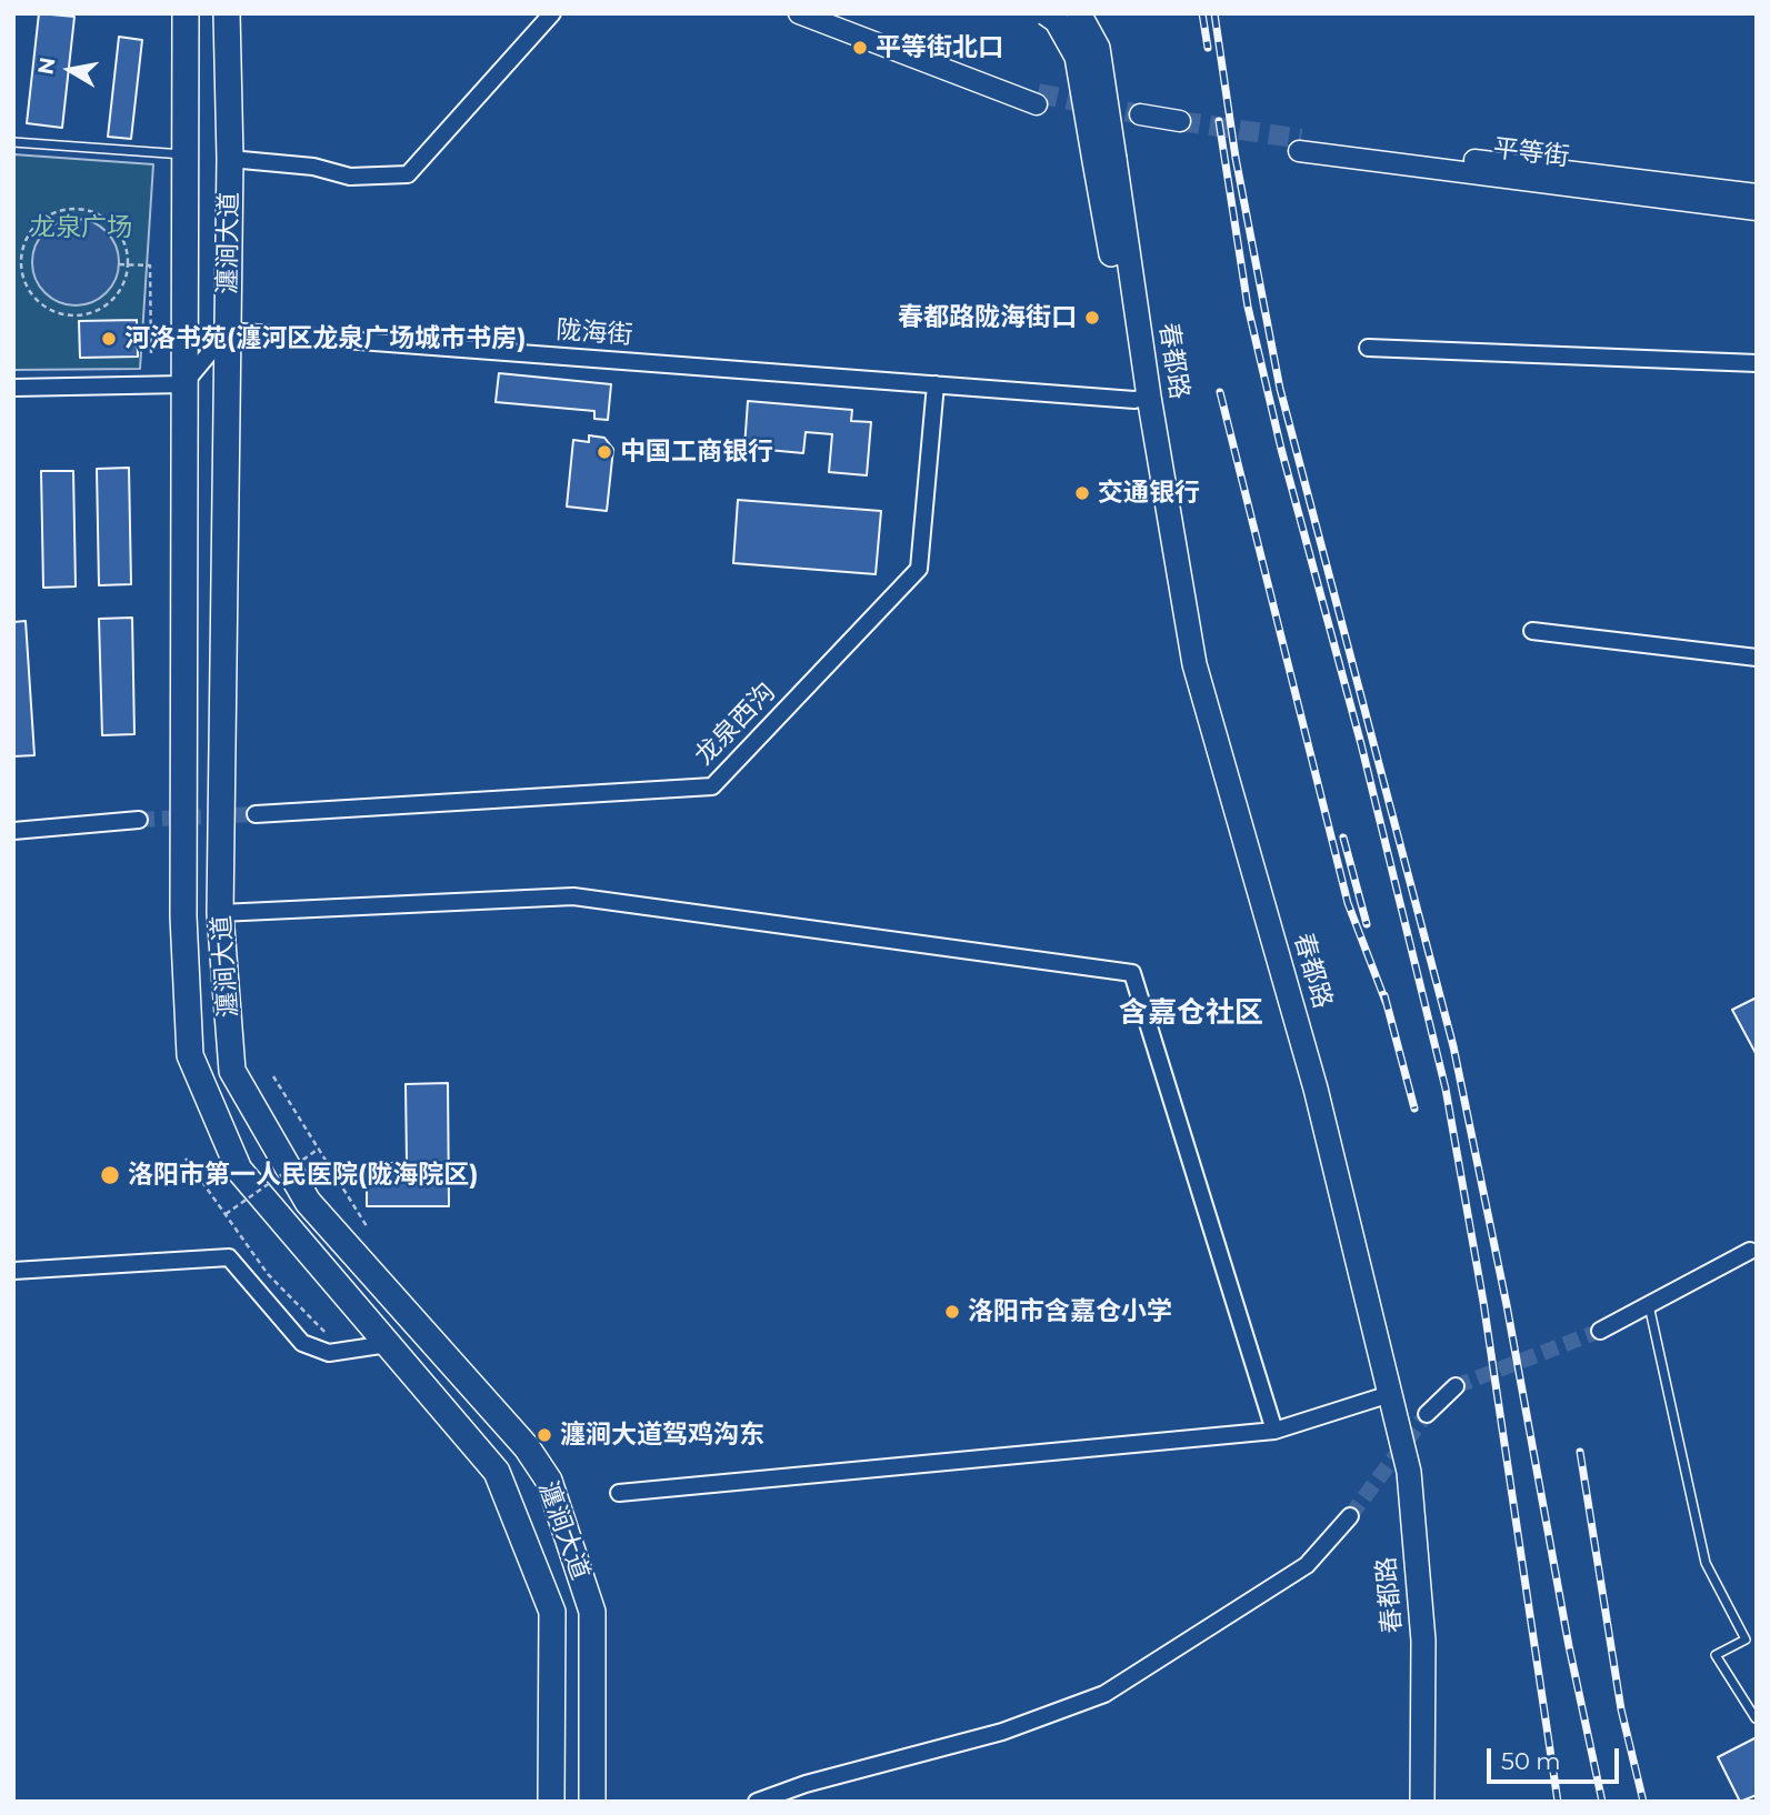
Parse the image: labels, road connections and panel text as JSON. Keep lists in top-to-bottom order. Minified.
{"streets":{"main road":["瀍涧大道","春都路"],"street":["平等街","陇海街","龙泉西沟"]},"crossings":[["瀍涧大道","陇海街"],["陇海街","春都路"],["陇海街","龙泉西沟"]],"districts":["含嘉仓社区"],"parks":["龙泉广场"],"places":["平等街北口","春都路陇海街口","河洛书苑(瀍河区龙泉广场城市书房)","中国工商银行","交通银行","洛阳市第一人民医院(陇海院区)","洛阳市含嘉仓小学","瀍涧大道驾鸡沟东"],"scale_bar":"50 m","north":"left"}
